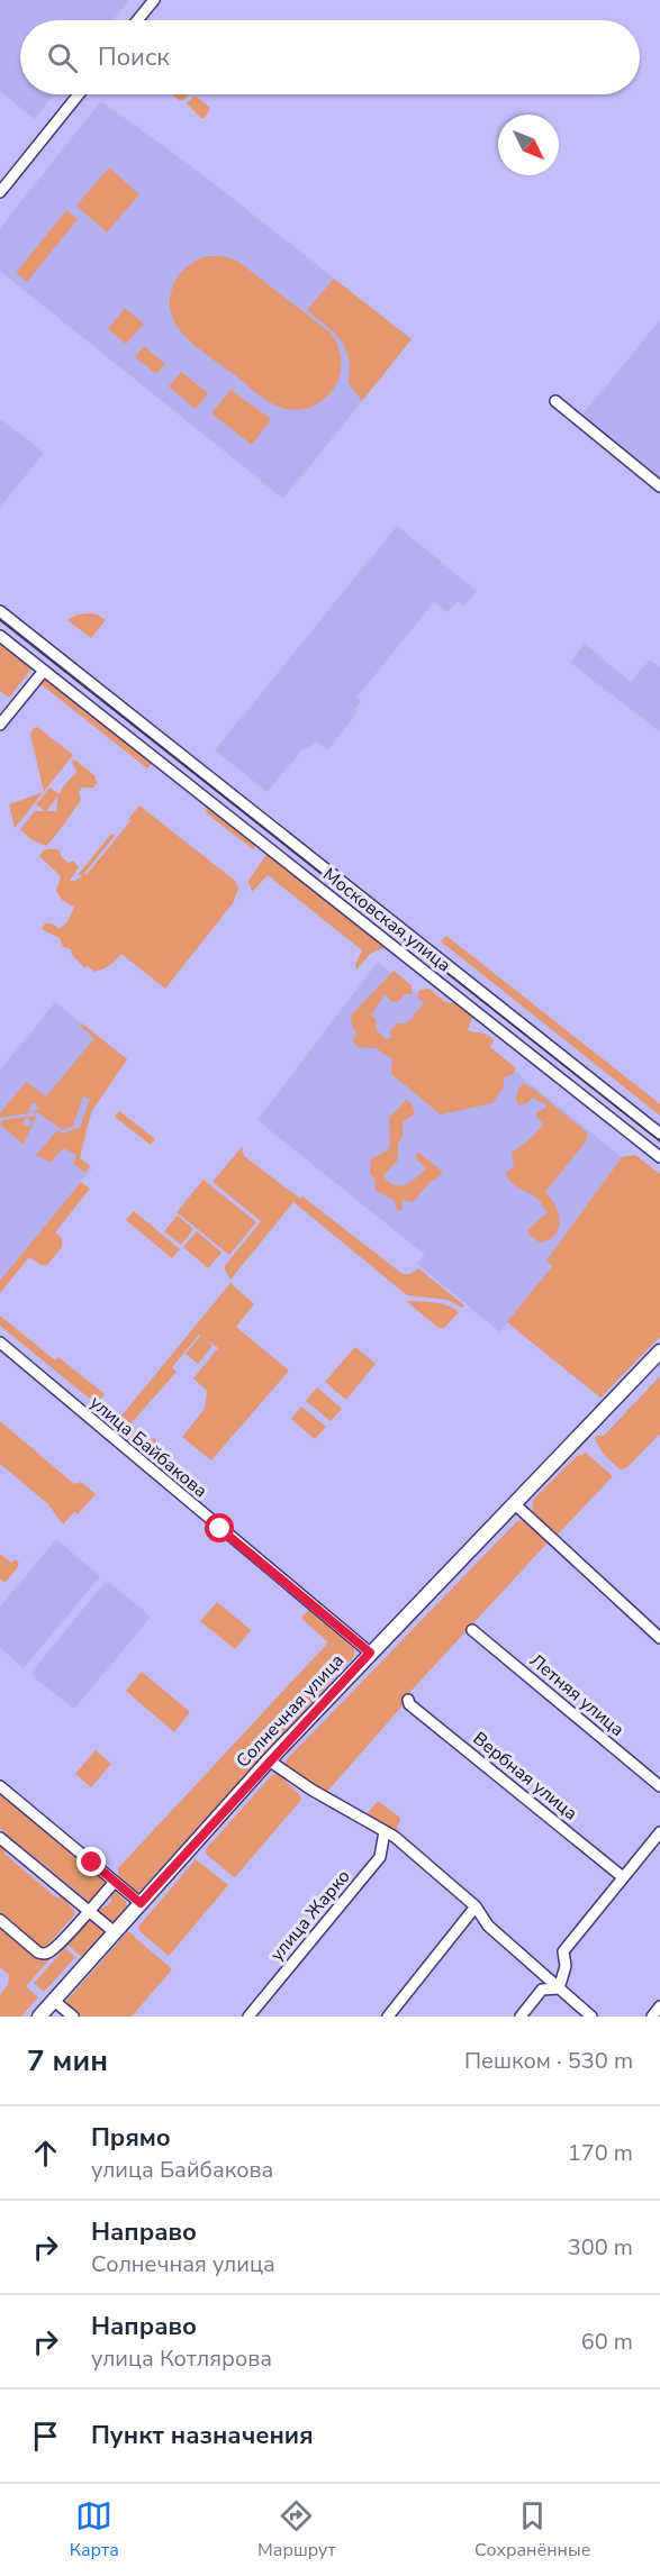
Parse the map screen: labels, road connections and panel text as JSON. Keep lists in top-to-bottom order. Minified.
{"streets":{"main road":["Солнечная улица"],"street":["Московская улица","улица Байбакова","Летняя улица","Вербная улица","улица Жарко"]},"crossings":[["улица Байбакова","Солнечная улица"]],"north":"bottom right","page":{"search":"Поиск","heading":["7 мин","Пешком · 530 m"],"list":[["Прямо","улица Байбакова","170 m"],["Направо","Солнечная улица","300 m"],["Направо","улица Котлярова","60 m"],"Пункт назначения"],"nav":["Карта","Маршрут","Сохранённые"]}}
